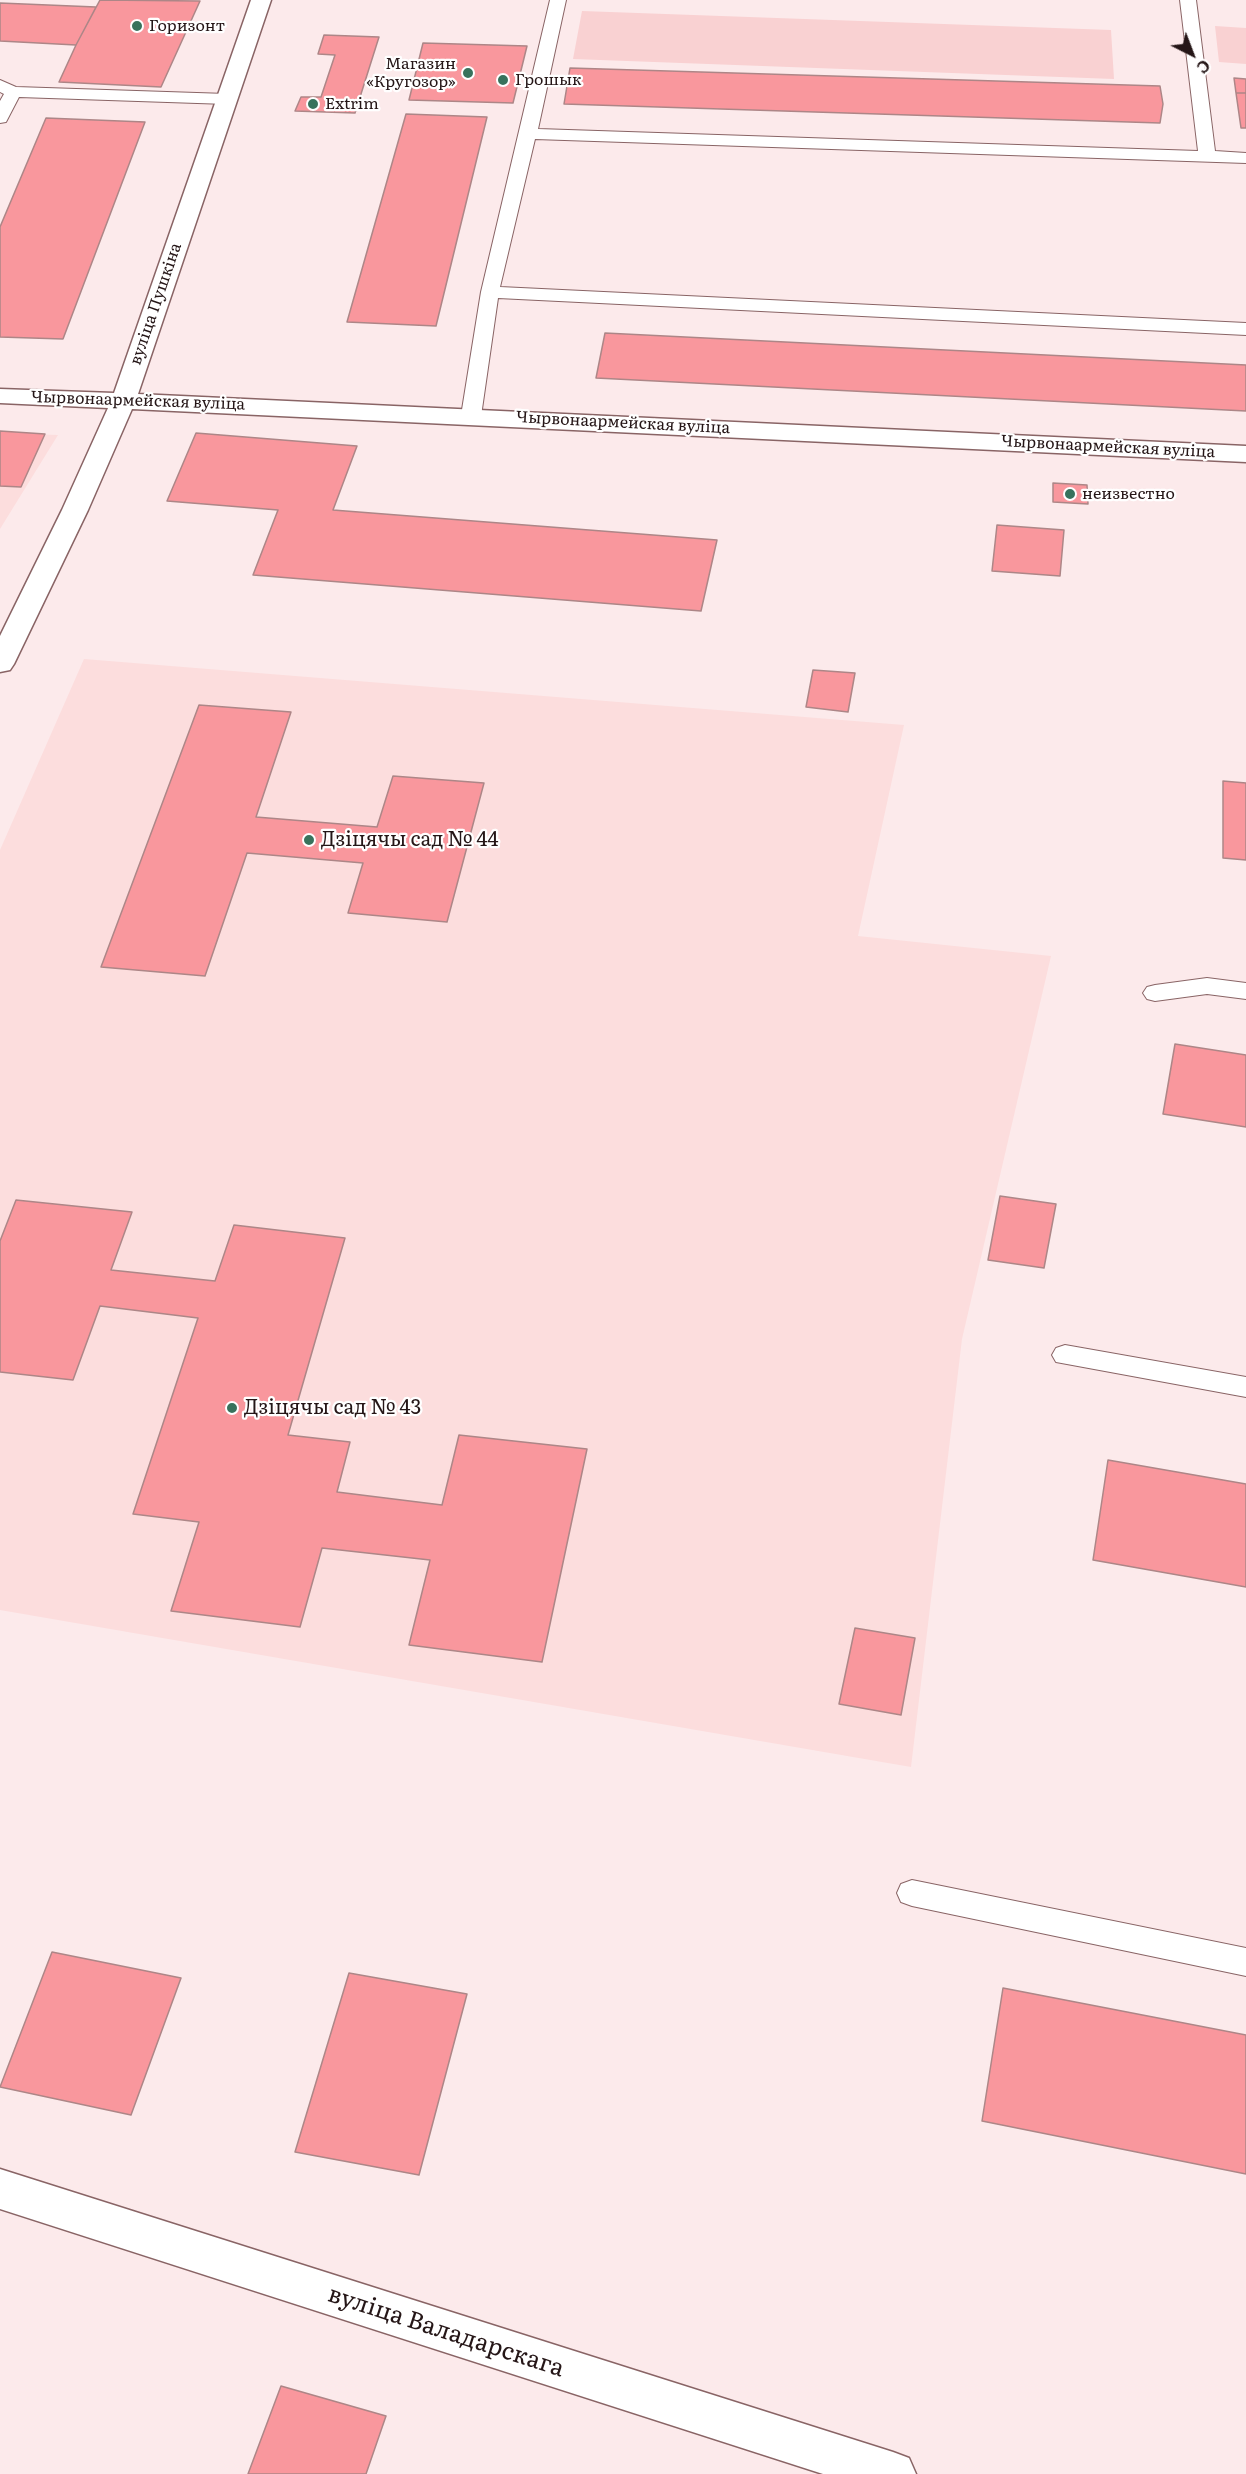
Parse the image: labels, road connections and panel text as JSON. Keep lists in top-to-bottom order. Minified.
{"streets":{"street":["вуліца Пушкіна","Чырвонаармейская вуліца","вуліца Валадарскага"]},"crossings":[["вуліца Пушкіна","Чырвонаармейская вуліца"]],"places":["Горизонт","Магазин «Кругозор»","Грошык","Extrim","неизвестно","Дзіцячы сад № 44","Дзіцячы сад № 43"],"north":"bottom right"}
